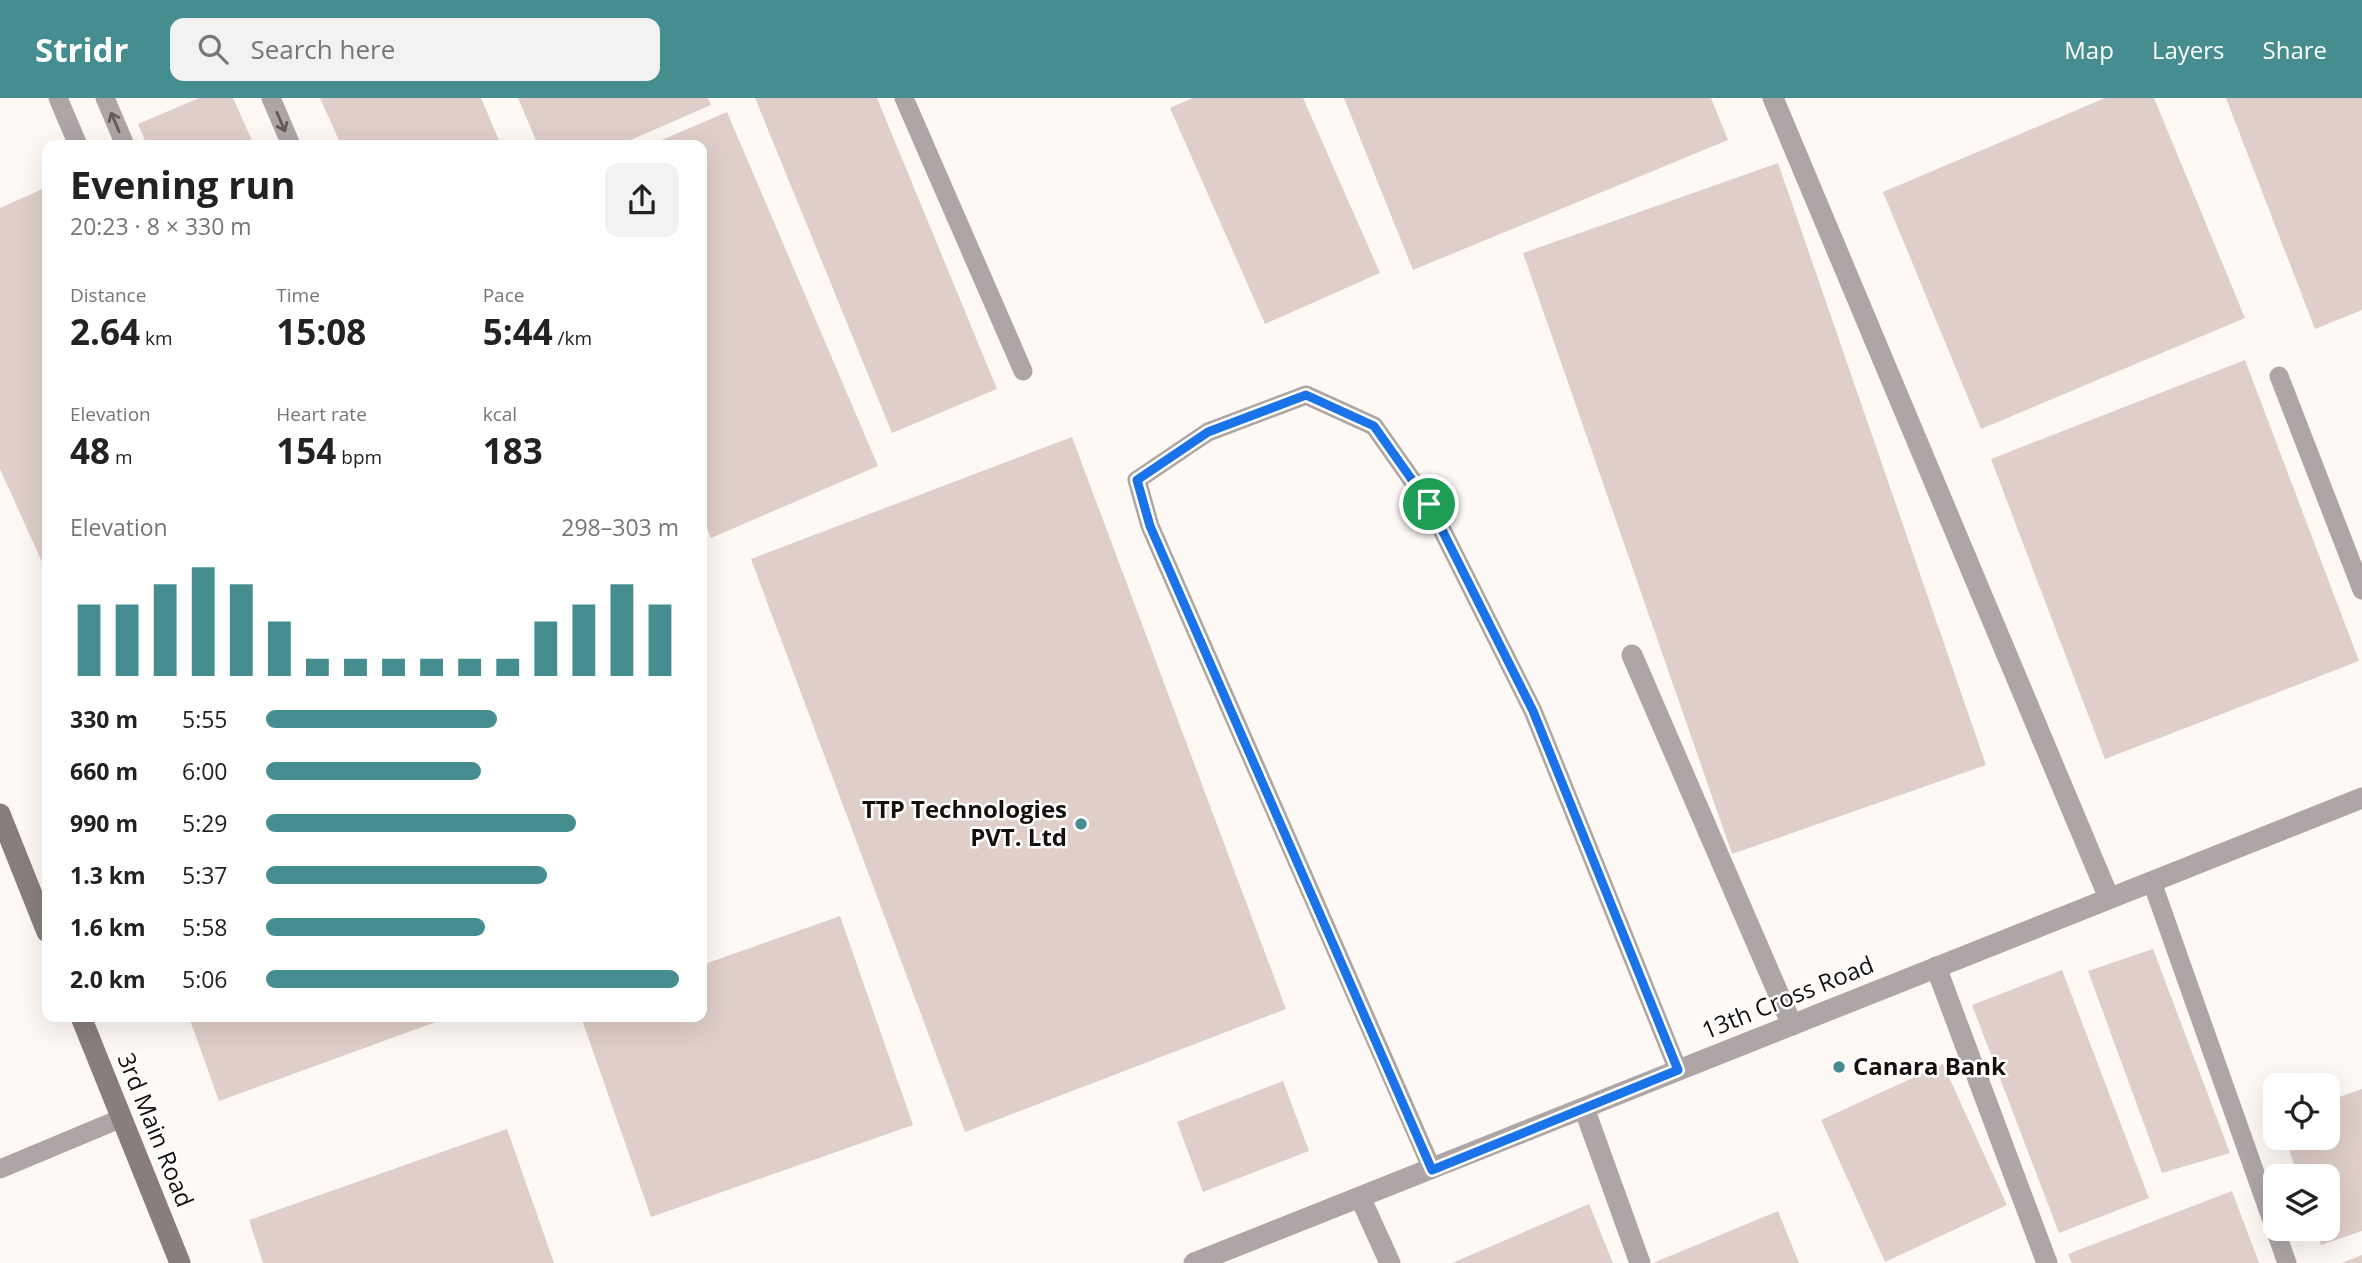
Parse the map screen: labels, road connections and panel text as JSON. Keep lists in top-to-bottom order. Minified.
{"streets":{"main road":["3rd Main Road"],"street":["13th Cross Road"]},"places":["TTP Technologies PVT. Ltd","Canara Bank"],"page":{"header":"Stridr","search":"Search here","nav":["Map","Layers","Share"],"heading":["Evening run","20:23 · 8 × 330 m"],"stats":[["Distance","2.64 km"],["Time","15:08"],["Pace","5:44 /km"],["Elevation","48 m"],["Heart rate","154 bpm"],["kcal","183"]],"chart":["Elevation","298–303 m"],"list":[{"name":"330 m","note":"5:55"},{"name":"660 m","note":"6:00"},{"name":"990 m","note":"5:29"},{"name":"1.3 km","note":"5:37"},{"name":"1.6 km","note":"5:58"},{"name":"2.0 km","note":"5:06"}]}}
